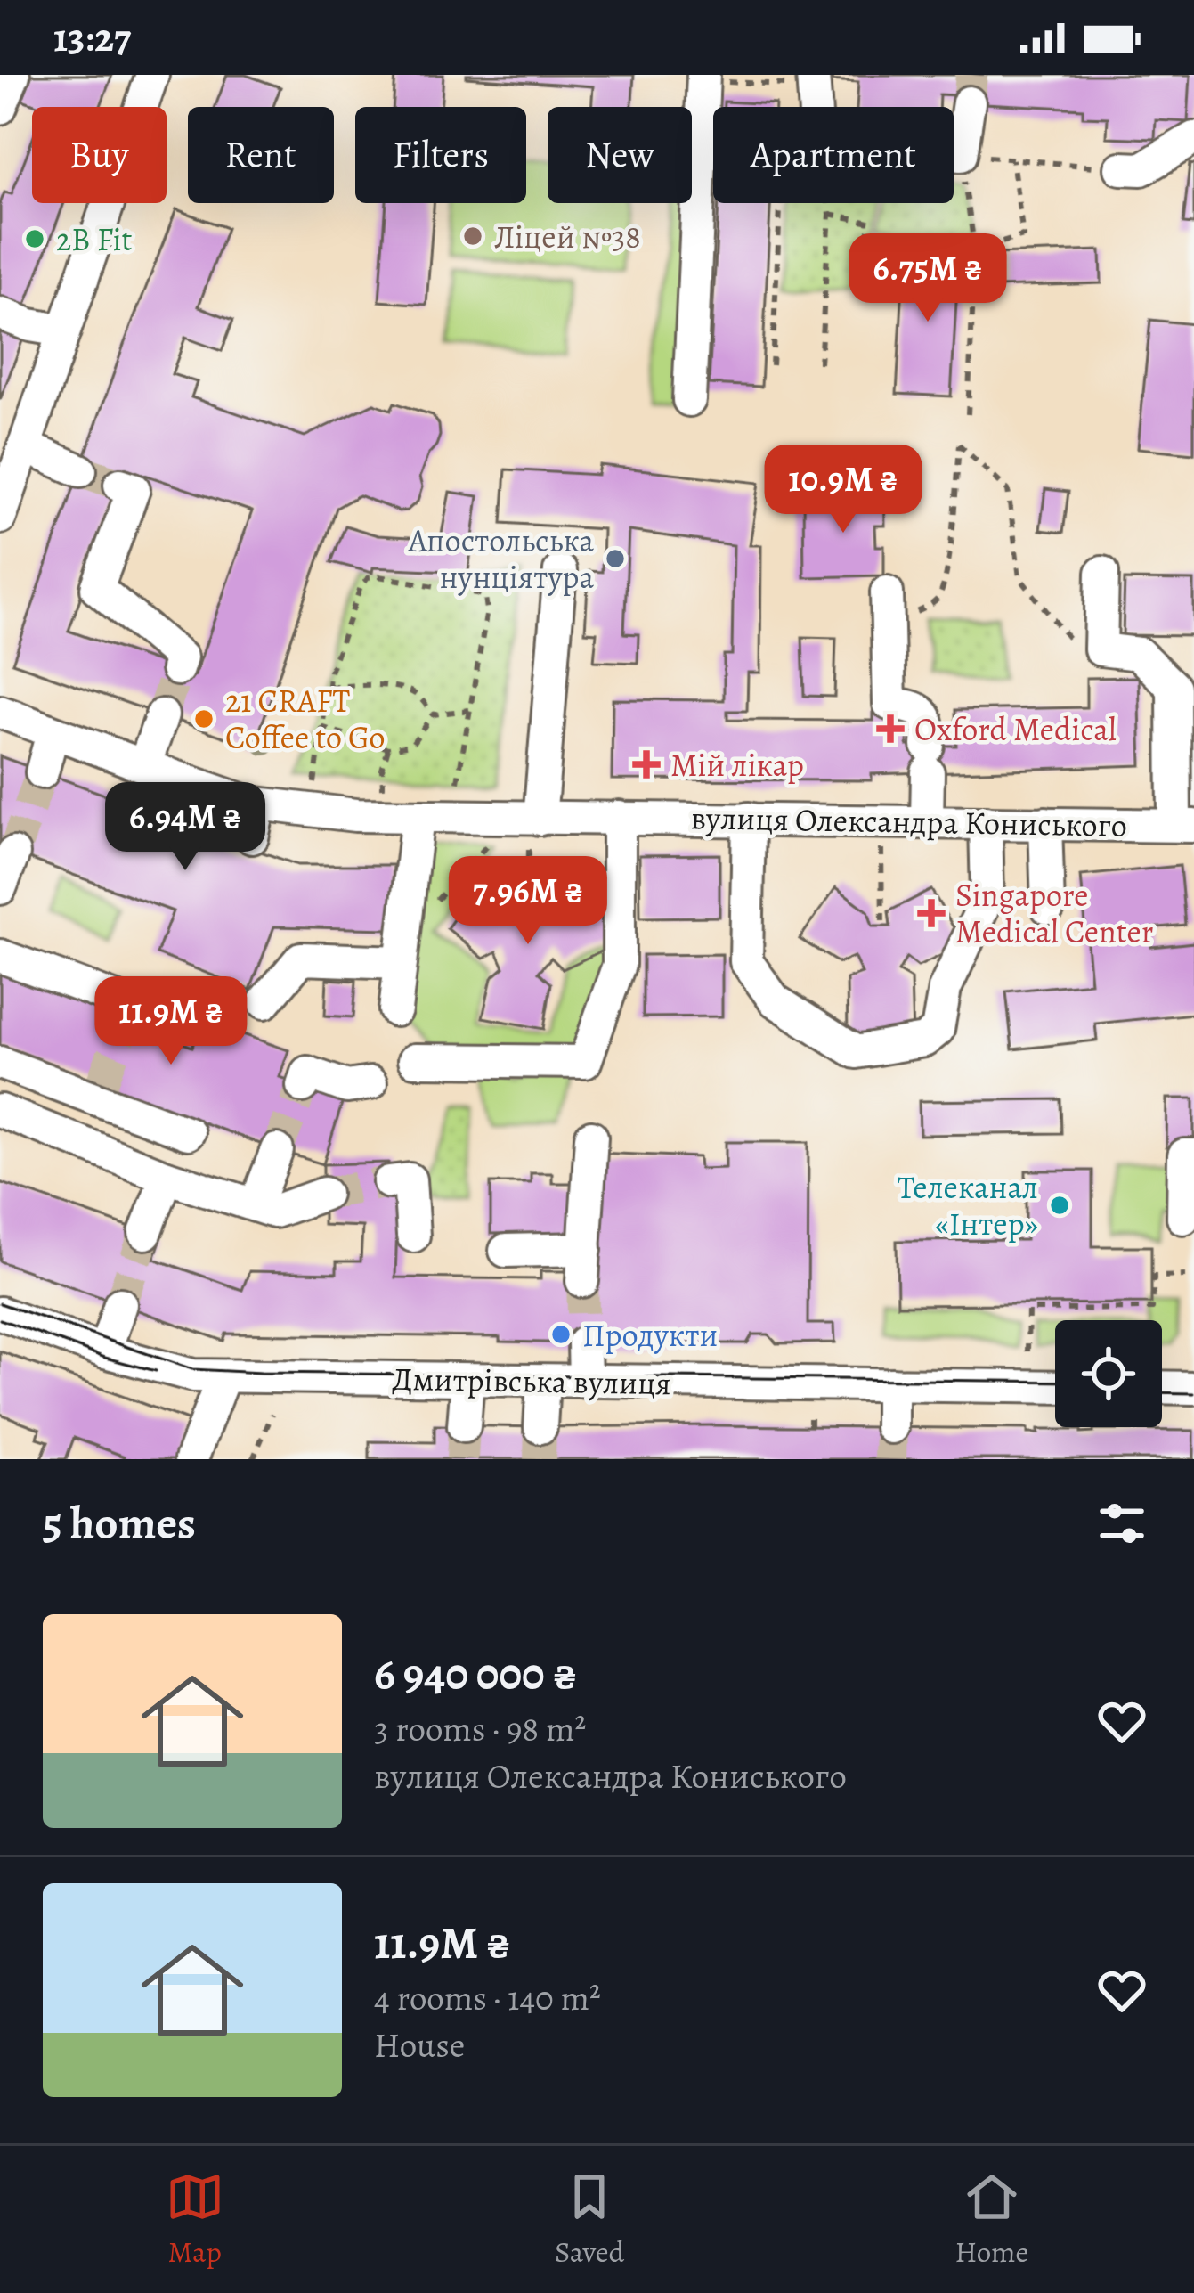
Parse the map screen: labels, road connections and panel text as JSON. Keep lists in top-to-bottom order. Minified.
{"streets":{"street":["вулиця Олександра Кониського","Дмитрівська вулиця"]},"places":{"other":["Ліцей №38","2B Fit","Апостольська нунціятура","21 CRAFT Coffee to Go","Телеканал «Інтер»","Продукти"],"health":["Oxford Medical","Мій лікар","Singapore Medical Center"]},"page":{"status":"13:27","chip":["Buy","Rent","Filters","New","Apartment"],"price":["6.75M ₴","10.9M ₴","6.94M ₴","7.96M ₴","11.9M ₴"],"heading":"5 homes","list":[{"name":"6 940 000 ₴","note":"3 rooms · 98 m² · вулиця Олександра Кониського"},{"name":"11.9M ₴","note":"4 rooms · 140 m² · House"}],"tabs":["Map","Saved","Home"]}}
